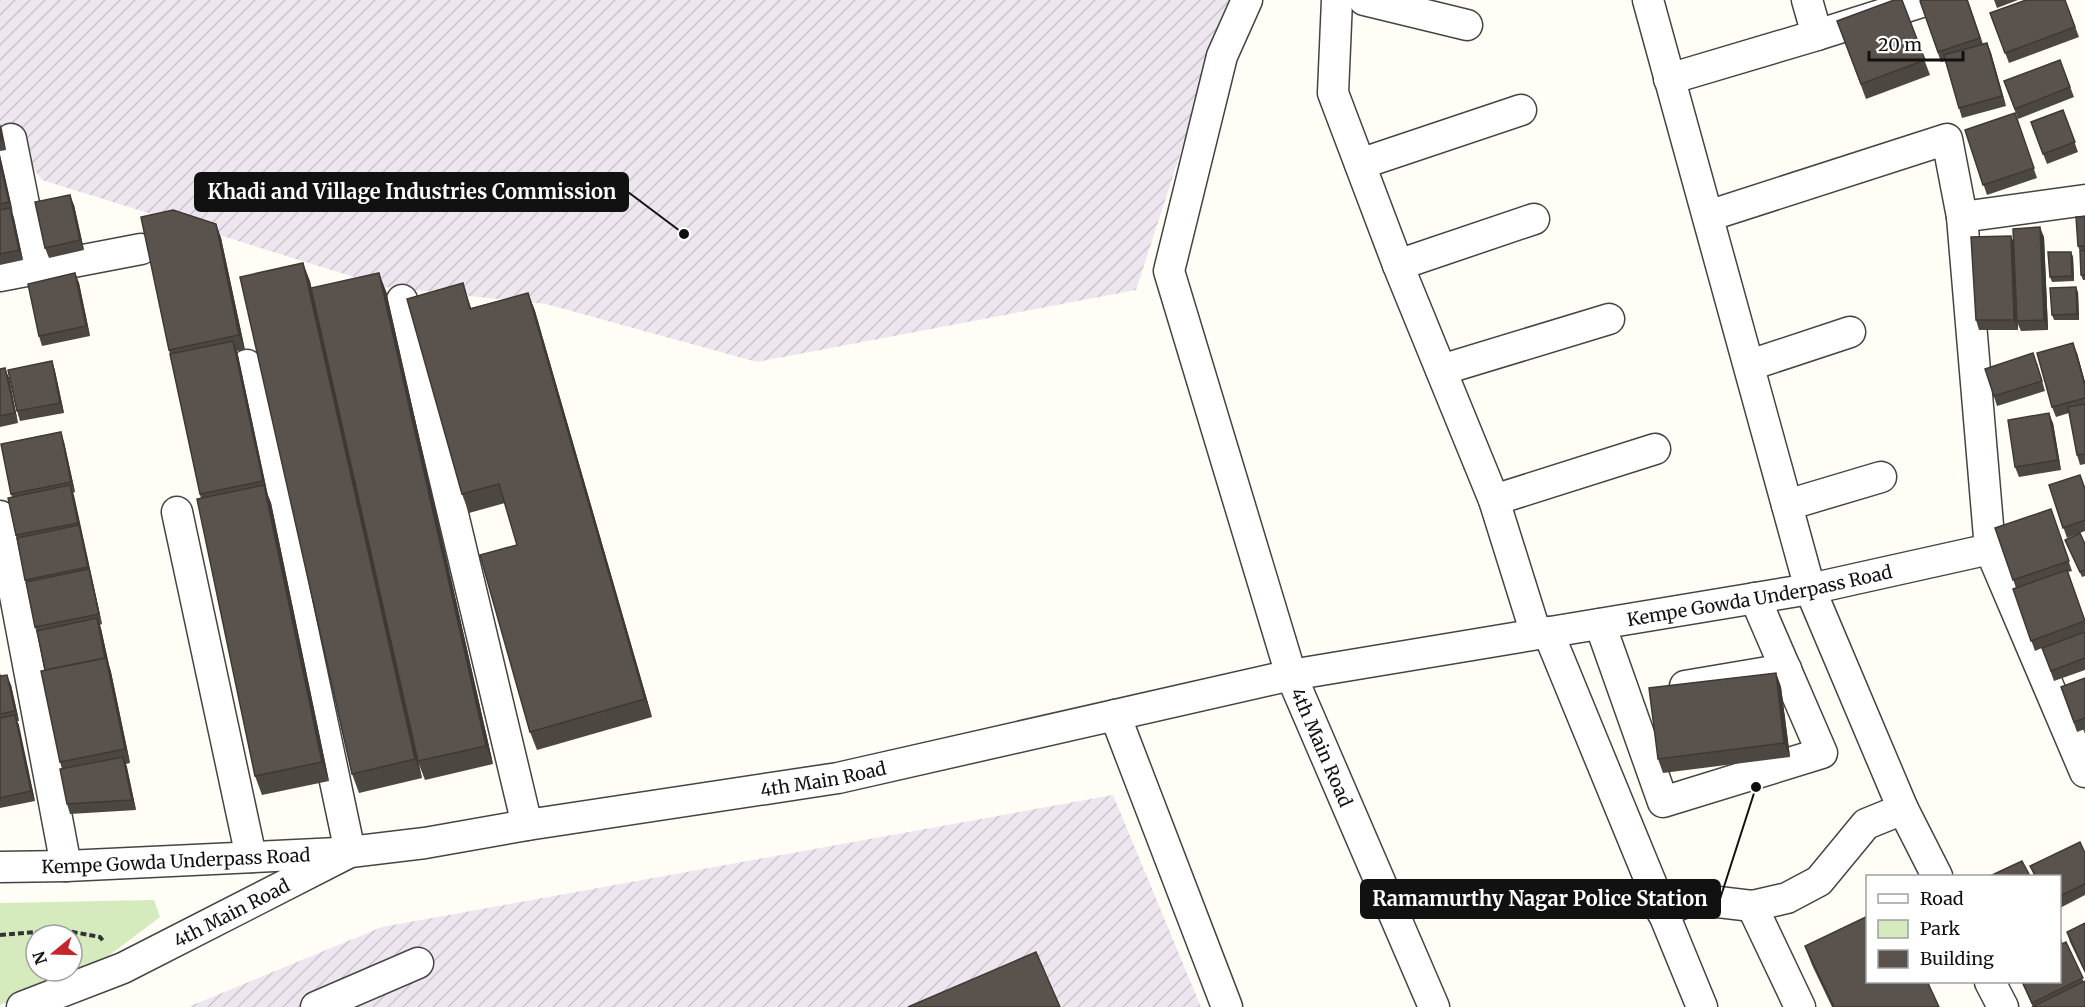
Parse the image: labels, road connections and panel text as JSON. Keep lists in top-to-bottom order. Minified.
{"streets":{"street":["Kempe Gowda Underpass Road","4th Main Road"]},"crossings":[["Kempe Gowda Underpass Road","4th Main Road"]],"places":["Khadi and Village Industries Commission","Ramamurthy Nagar Police Station"],"legend":["Road","Park","Building"],"scale_bar":"20 m","north":"left"}
